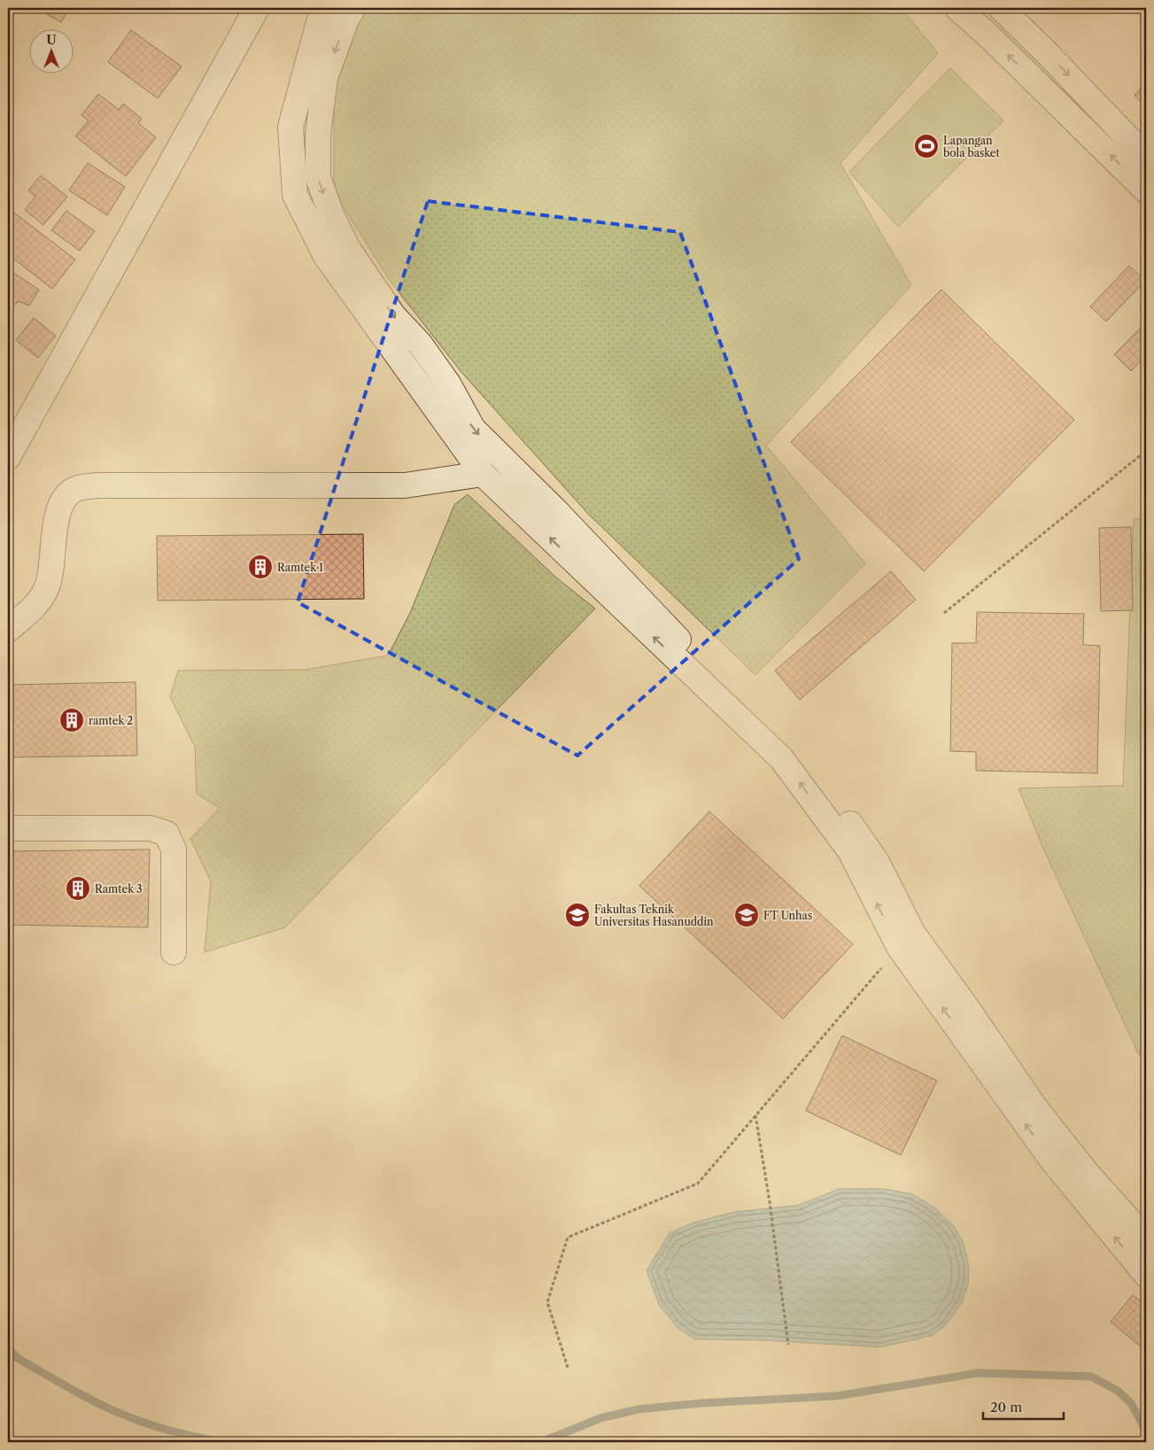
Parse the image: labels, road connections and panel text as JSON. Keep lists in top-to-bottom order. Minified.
{"places":{"sports":["Lapangan bola basket"],"building":["Ramtek 1","ramtek 2","Ramtek 3"],"school or university":["Fakultas Teknik Universitas Hasanuddin","FT Unhas"]},"scale_bar":"20 m","north":"top"}
